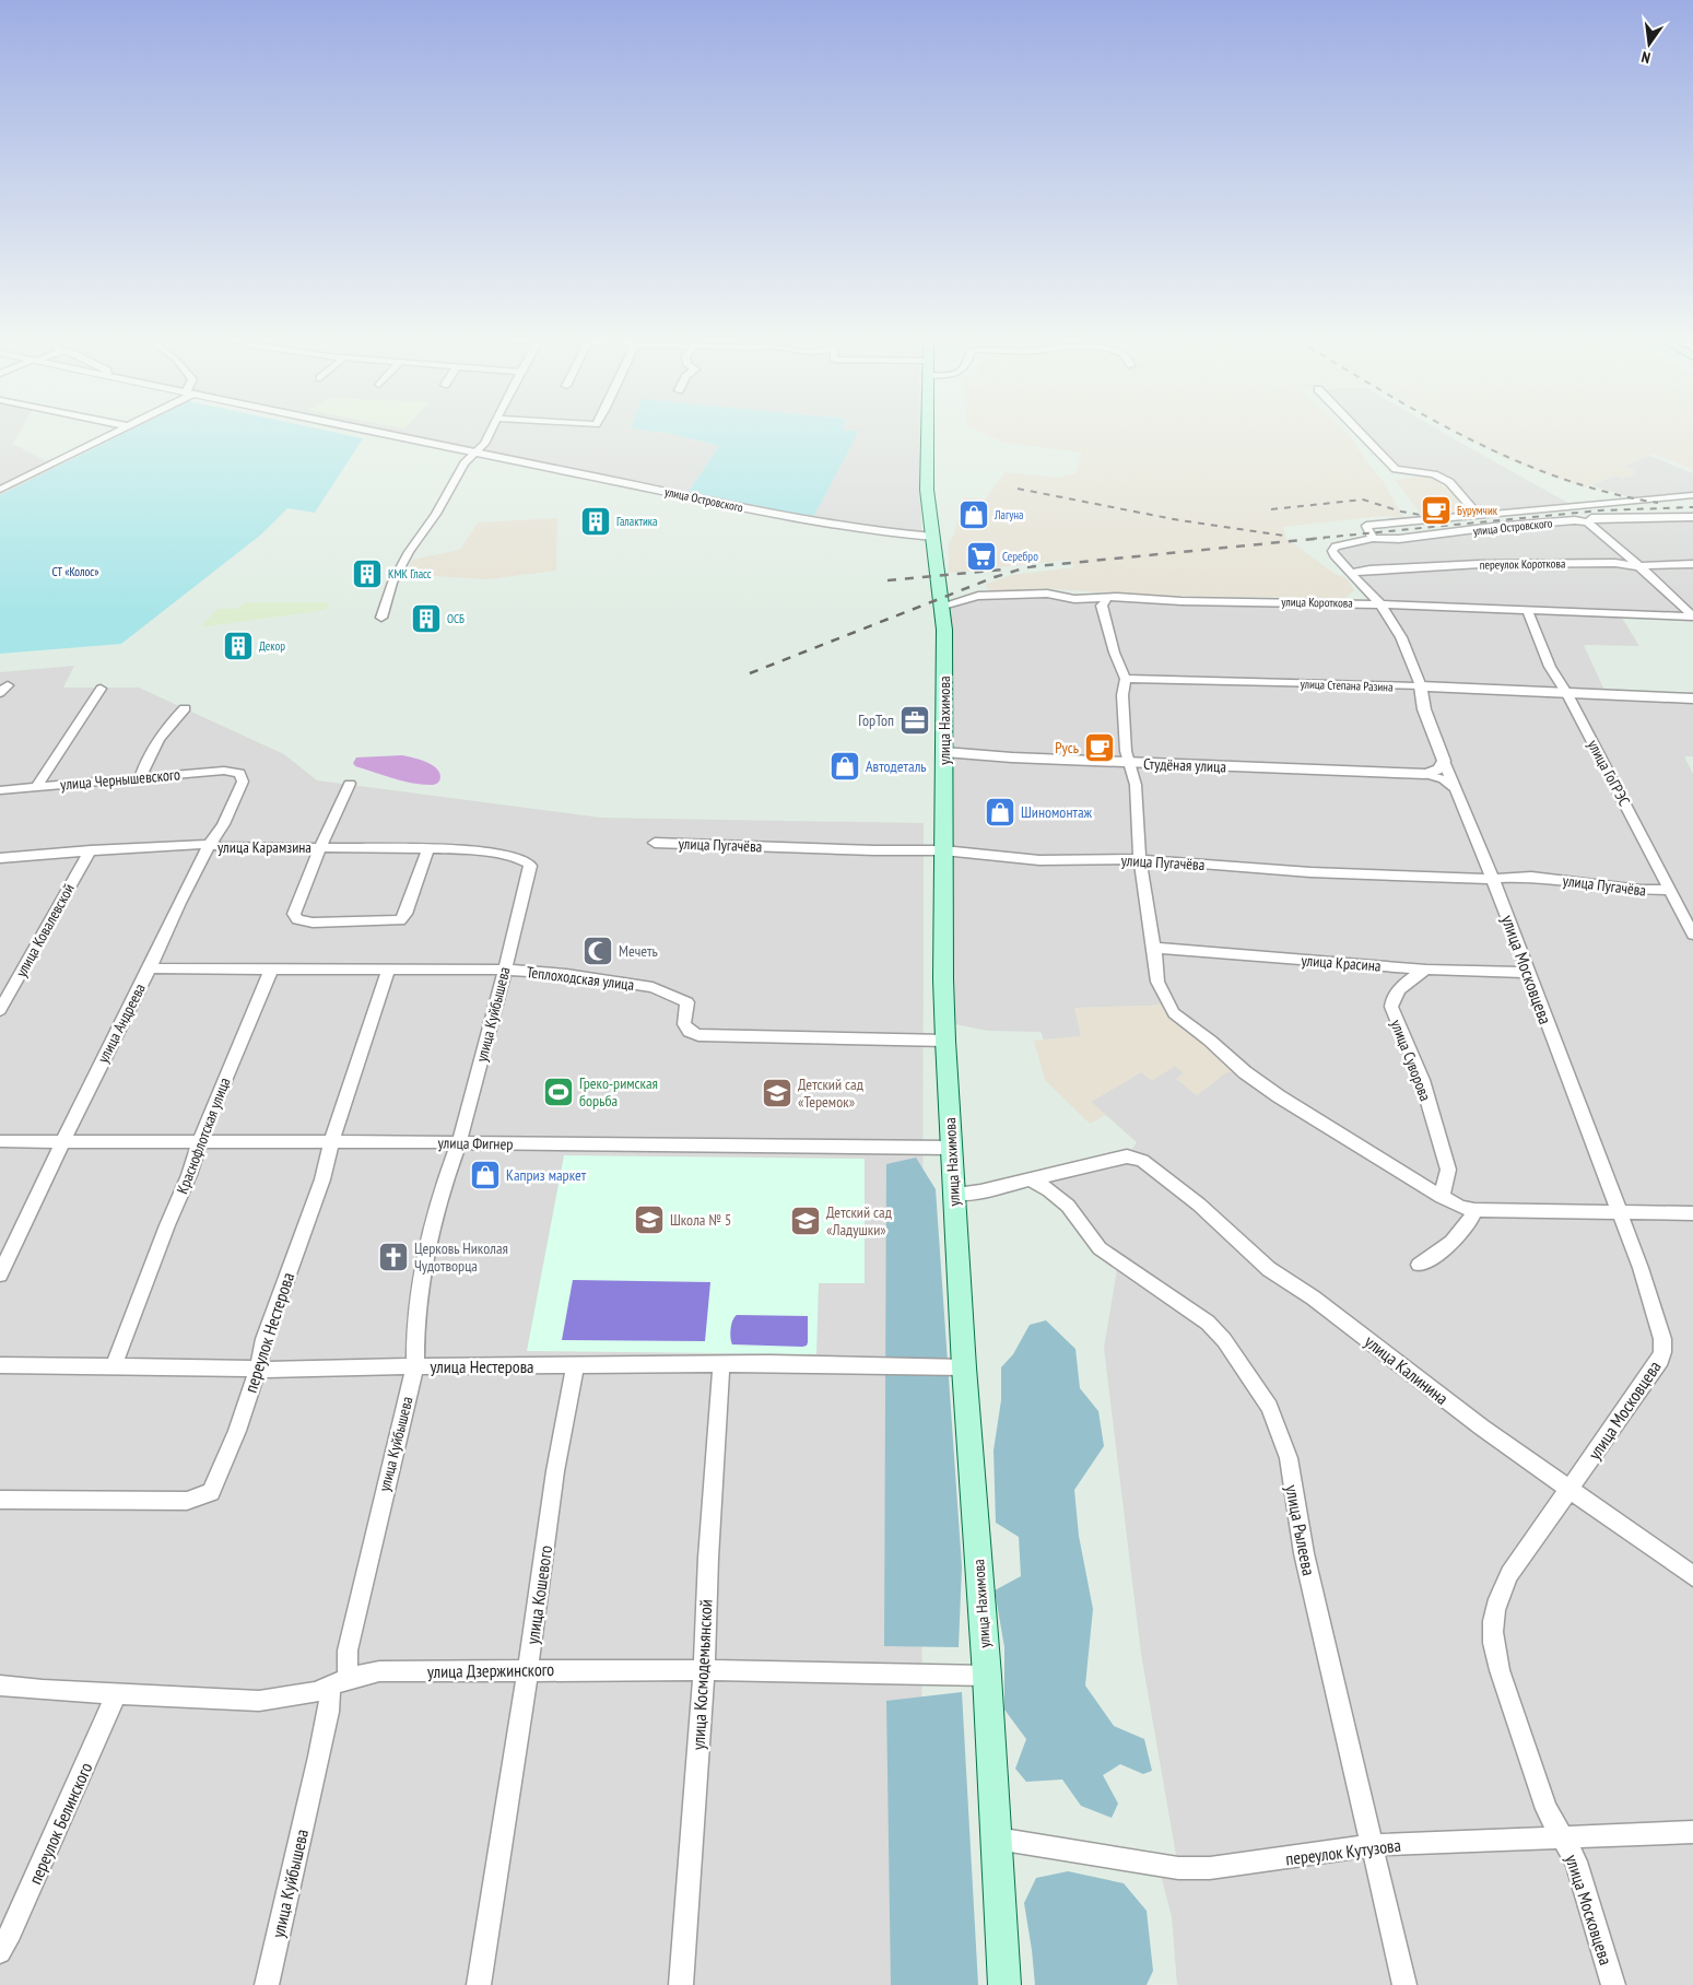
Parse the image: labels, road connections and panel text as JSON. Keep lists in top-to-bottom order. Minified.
{"streets":{"main road":["улица Нахимова"],"street":["улица Островского","переулок Короткова","улица Короткова","улица Степана Разина","Студёная улица","улица ГоГРЭС","улица Чернышевского","улица Пугачёва","улица Карамзина","улица Ковалевской","улица Красина","улица Московцева","Теплоходская улица","улица Куйбышева","улица Андреева","улица Суворова","Краснофлотская улица","улица Фигнер","переулок Нестерова","улица Нестерова","улица Калинина","улица Рылеева","улица Кошевого","улица Дзержинского","улица Космодемьянской","переулок Белинского","переулок Кутузова"]},"crossings":[["улица Островского","улица Нахимова"],["улица Островского","улица Московцева"],["переулок Короткова","улица Московцева"],["улица Короткова","улица Нахимова"],["улица Короткова","улица ГоГРЭС"],["улица Короткова","улица Московцева"],["улица Степана Разина","улица ГоГРЭС"],["улица Степана Разина","улица Московцева"],["улица Нахимова","Студёная улица"],["улица Нахимова","улица Пугачёва"],["улица Нахимова","Теплоходская улица"],["улица Нахимова","улица Фигнер"],["улица Нахимова","улица Нестерова"],["улица Нахимова","улица Дзержинского"],["улица Нахимова","переулок Кутузова"],["улица ГоГРЭС","улица Пугачёва"],["улица Чернышевского","улица Андреева"],["улица Пугачёва","улица Московцева"],["улица Карамзина","улица Ковалевской"],["улица Карамзина","улица Куйбышева"],["улица Карамзина","улица Андреева"],["улица Красина","улица Московцева"],["улица Красина","улица Суворова"],["улица Московцева","улица Калинина"],["улица Московцева","переулок Кутузова"],["Теплоходская улица","улица Куйбышева"],["Теплоходская улица","улица Андреева"],["Теплоходская улица","Краснофлотская улица"],["Теплоходская улица","переулок Нестерова"],["улица Куйбышева","улица Фигнер"],["улица Куйбышева","улица Нестерова"],["улица Куйбышева","улица Дзержинского"],["улица Андреева","улица Фигнер"],["Краснофлотская улица","улица Фигнер"],["Краснофлотская улица","улица Нестерова"],["улица Фигнер","переулок Нестерова"],["переулок Нестерова","улица Нестерова"],["улица Нестерова","улица Кошевого"],["улица Нестерова","улица Космодемьянской"],["улица Калинина","улица Рылеева"],["улица Рылеева","переулок Кутузова"],["улица Кошевого","улица Дзержинского"],["улица Дзержинского","улица Космодемьянской"],["улица Дзержинского","переулок Белинского"]],"parks":["СТ «Колос»"],"places":{"cafe":["Бурумчик","Русь"],"shop":["Лагуна","Автодеталь","Шиномонтаж","Каприз маркет"],"building":["Галактика","КМК Гласс","ОСБ","Декор"],"supermarket":["Серебро"],"office":["ГорТоп"],"mosque":["Мечеть"],"sports":["Греко-римская борьба"],"school or university":["Детский сад «Теремок»","Школа № 5","Детский сад «Ладушки»"],"church":["Церковь Николая Чудотворца"]},"north":"bottom"}
